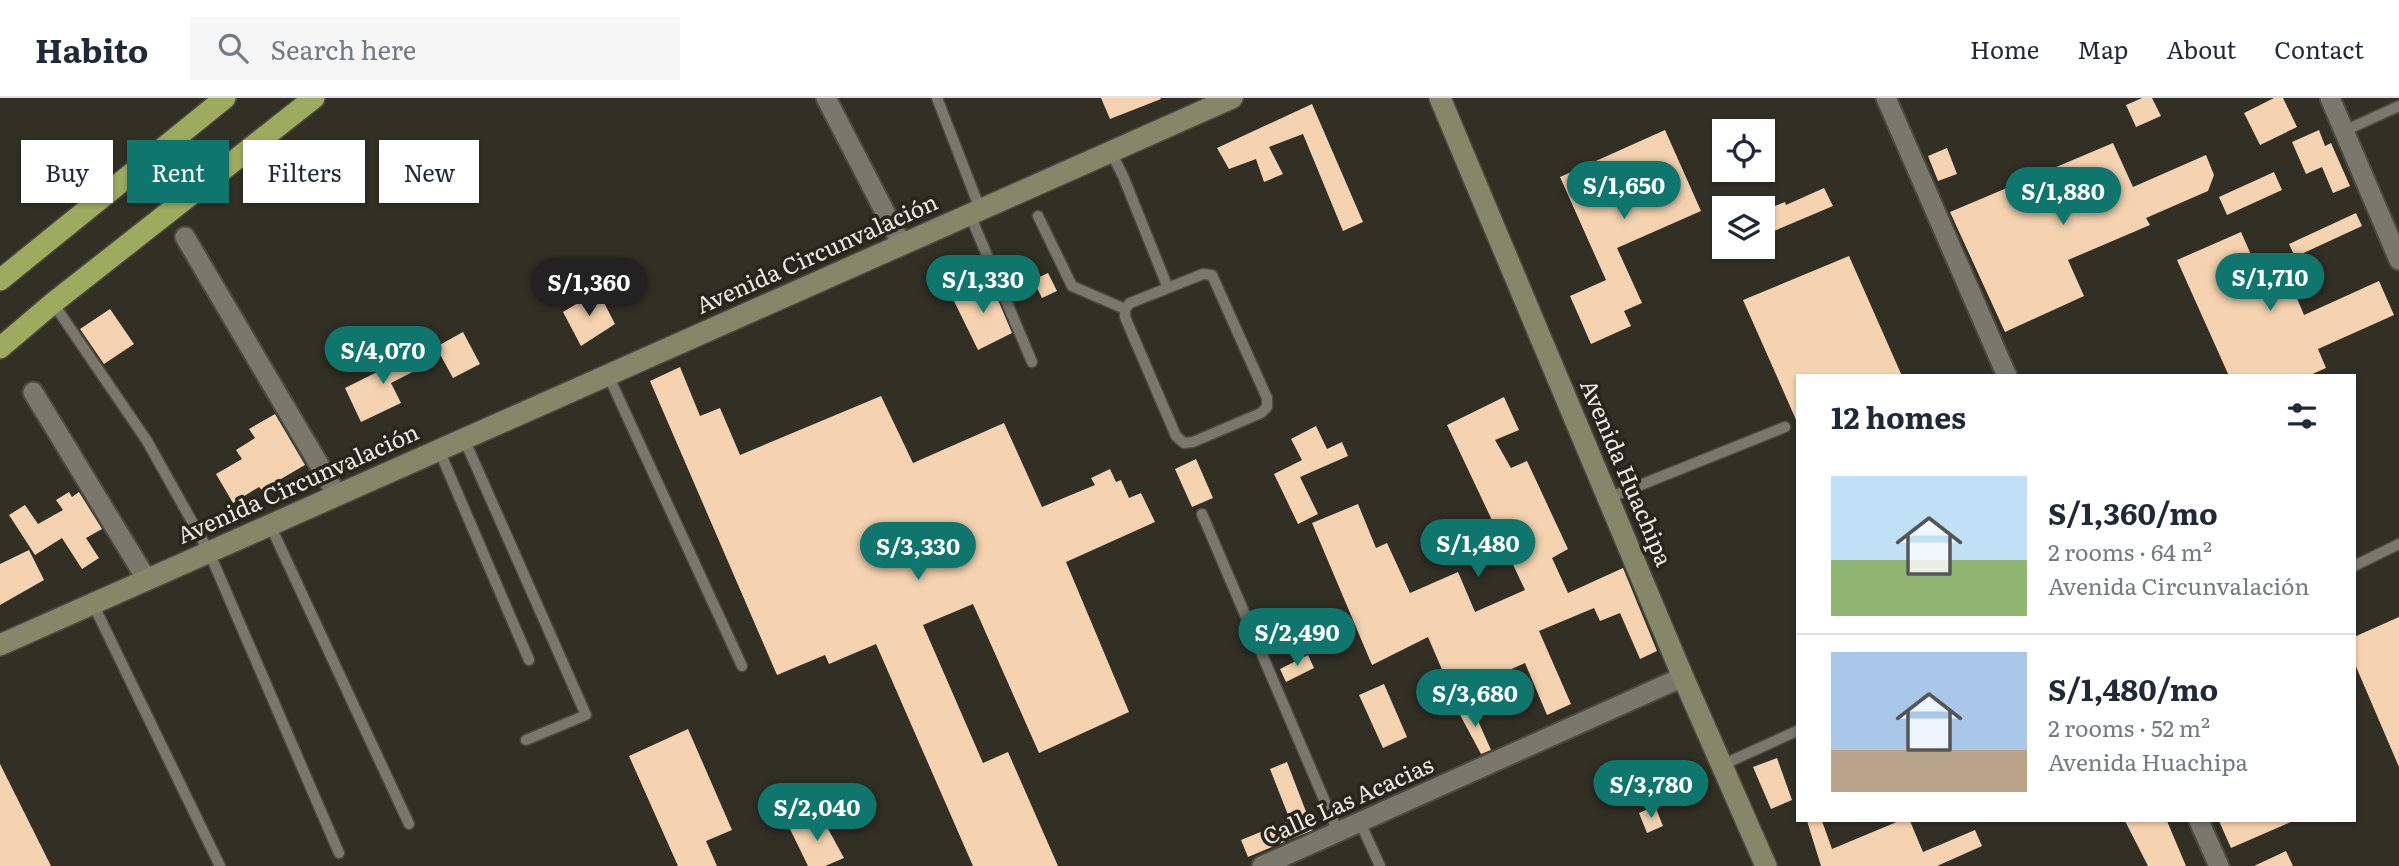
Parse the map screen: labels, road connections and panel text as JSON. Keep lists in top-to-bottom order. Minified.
{"streets":{"street":["Avenida Circunvalación","Avenida Huachipa","Calle Las Acacias"]},"crossings":[["Avenida Huachipa","Calle Las Acacias"]],"page":{"header":"Habito","search":"Search here","nav":["Home","Map","About","Contact"],"chip":["Buy","Rent","Filters","New"],"price":["S/1,650","S/1,880","S/1,710","S/1,330","S/1,360","S/4,070","S/1,480","S/3,330","S/2,490","S/3,680","S/3,780","S/2,040"],"heading":"12 homes","list":[{"name":"S/1,360/mo","note":"2 rooms · 64 m² · Avenida Circunvalación"},{"name":"S/1,480/mo","note":"2 rooms · 52 m² · Avenida Huachipa"}]}}
